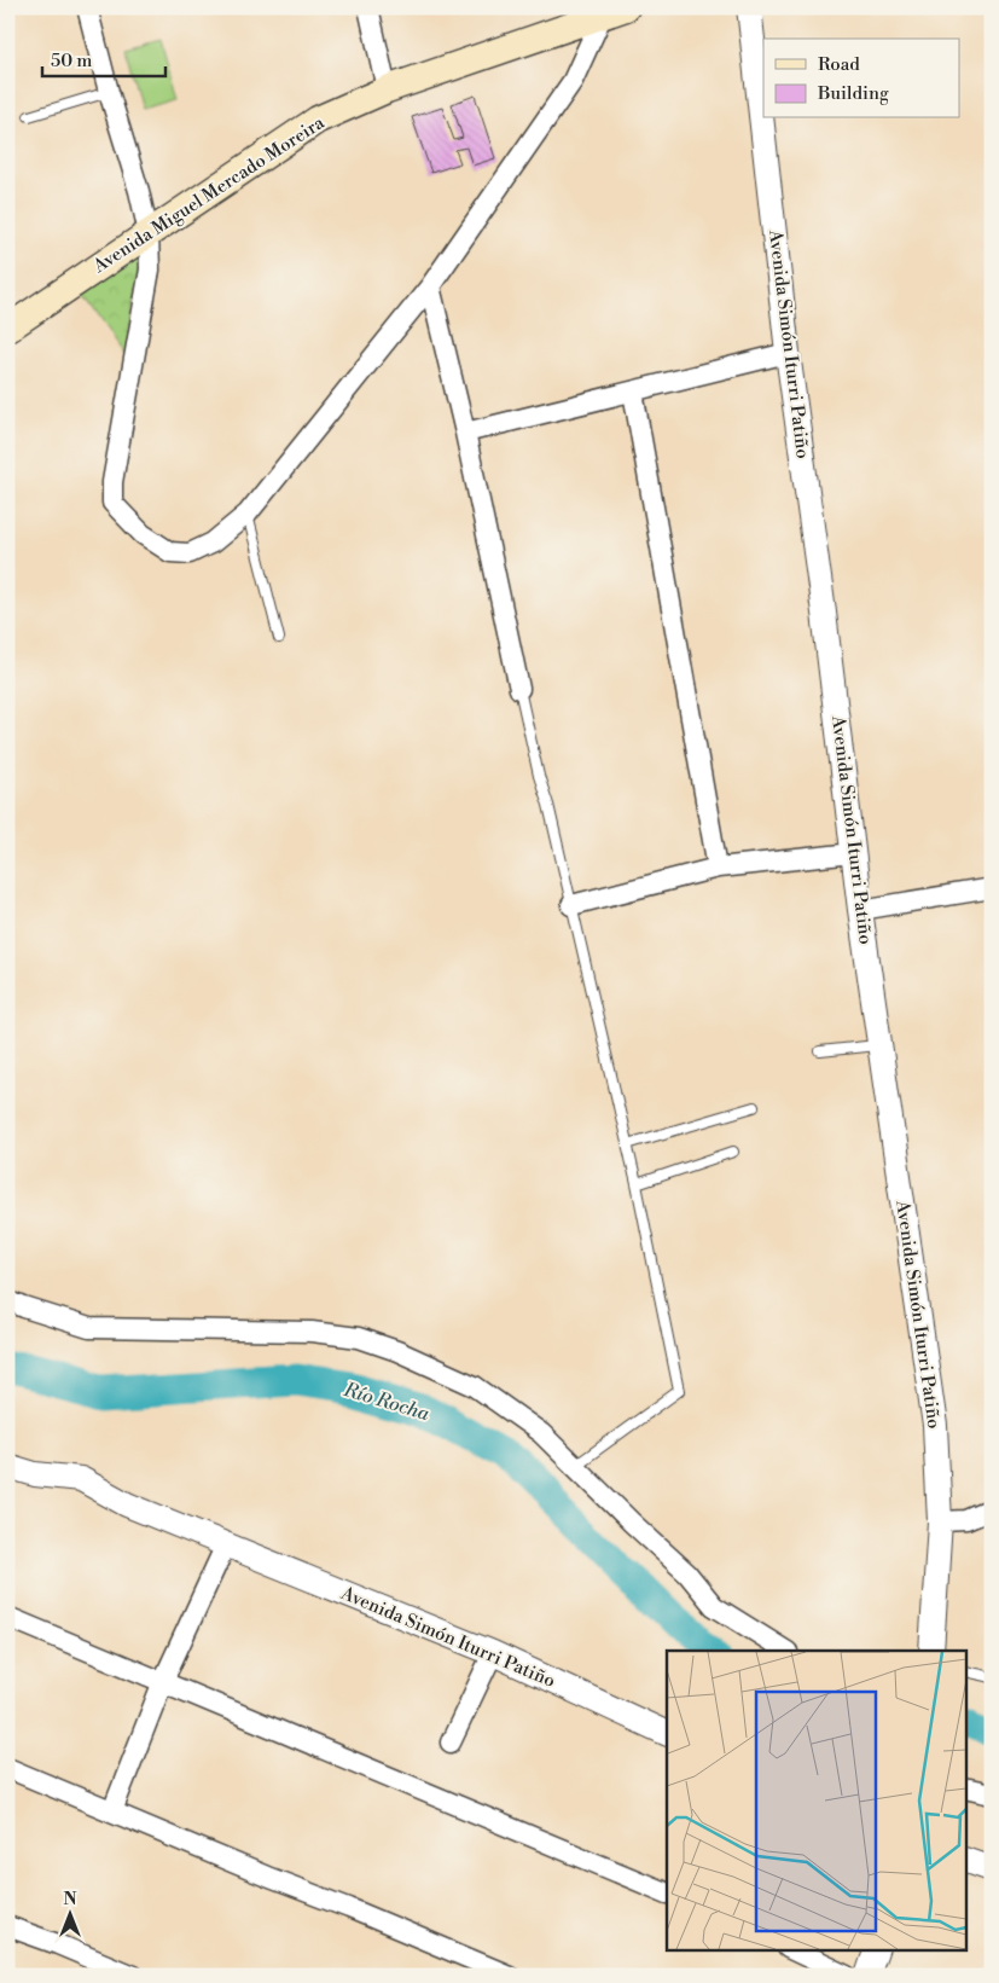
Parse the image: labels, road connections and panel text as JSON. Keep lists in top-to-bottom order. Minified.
{"streets":{"main road":["Avenida Miguel Mercado Moreira"],"street":["Avenida Simón Iturri Patiño"]},"water":["Río Rocha"],"legend":["Road","Building"],"scale_bar":"50 m","north":"top"}
